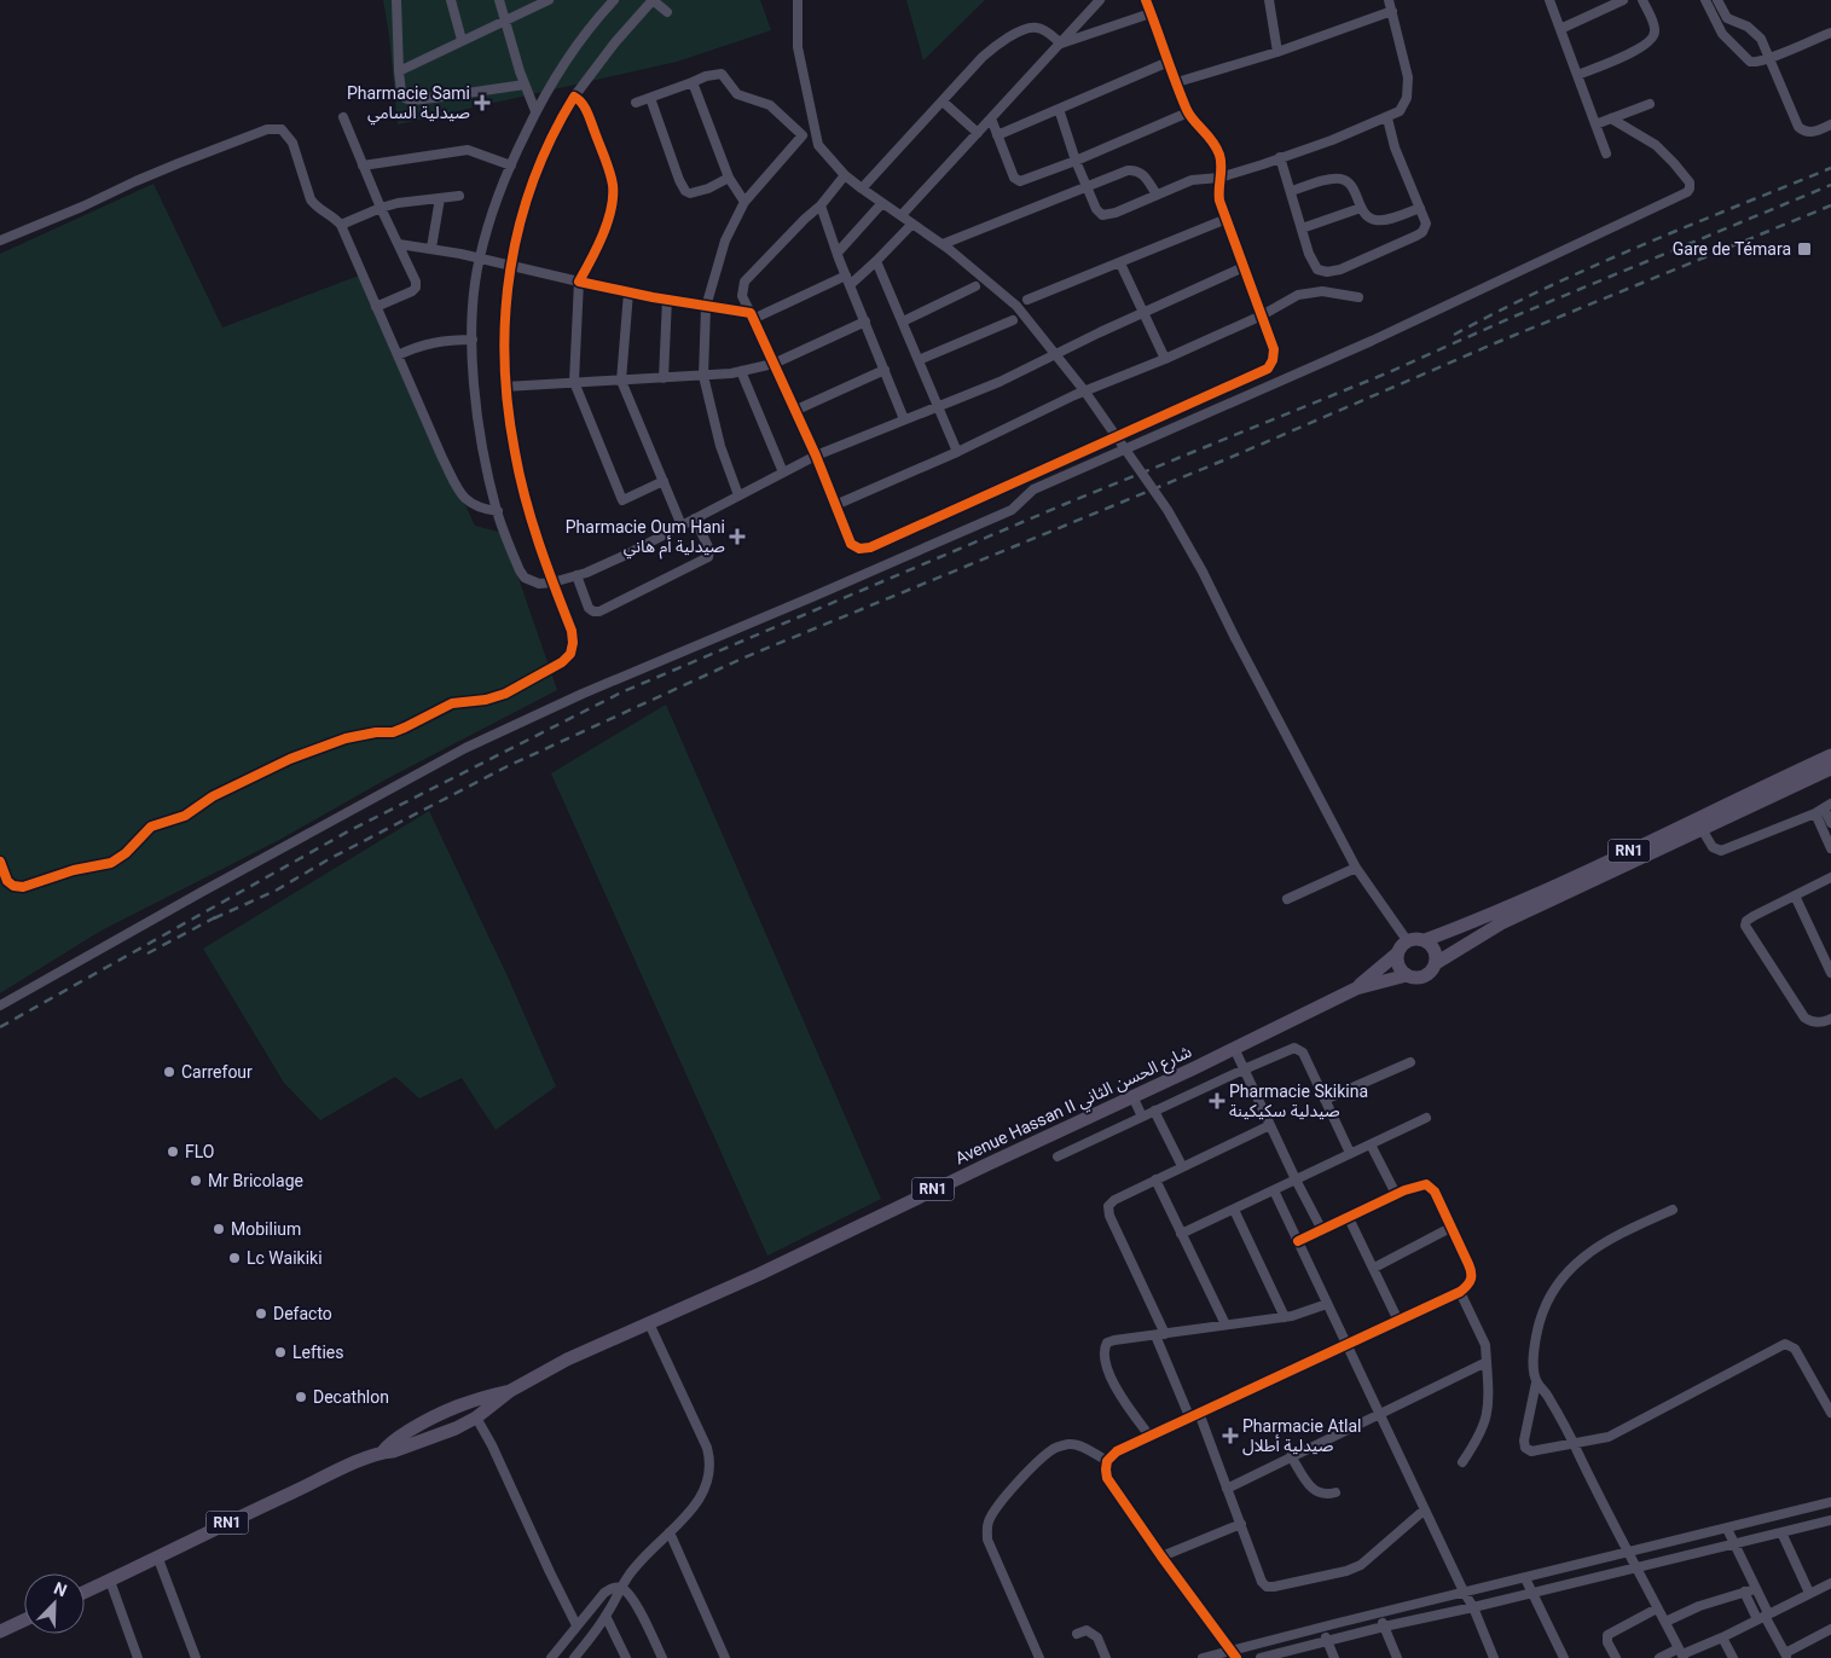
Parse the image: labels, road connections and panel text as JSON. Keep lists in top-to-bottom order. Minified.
{"streets":{"main road":["RN1","Avenue Hassan II شارع الحسن الثاني"]},"crossings":[["RN1","Avenue Hassan II شارع الحسن الثاني"]],"places":{"health":["Pharmacie Sami صيدلية السامي","Pharmacie Oum Hani صيدلية أم هاني","Pharmacie Skikina صيدلية سكيكينة","Pharmacie Atlal صيدلية أطلال"],"transit":["Gare de Témara"],"other":["Carrefour","FLO","Mr Bricolage","Mobilium","Lc Waikiki","Defacto","Lefties","Decathlon"]},"north":"top right"}
